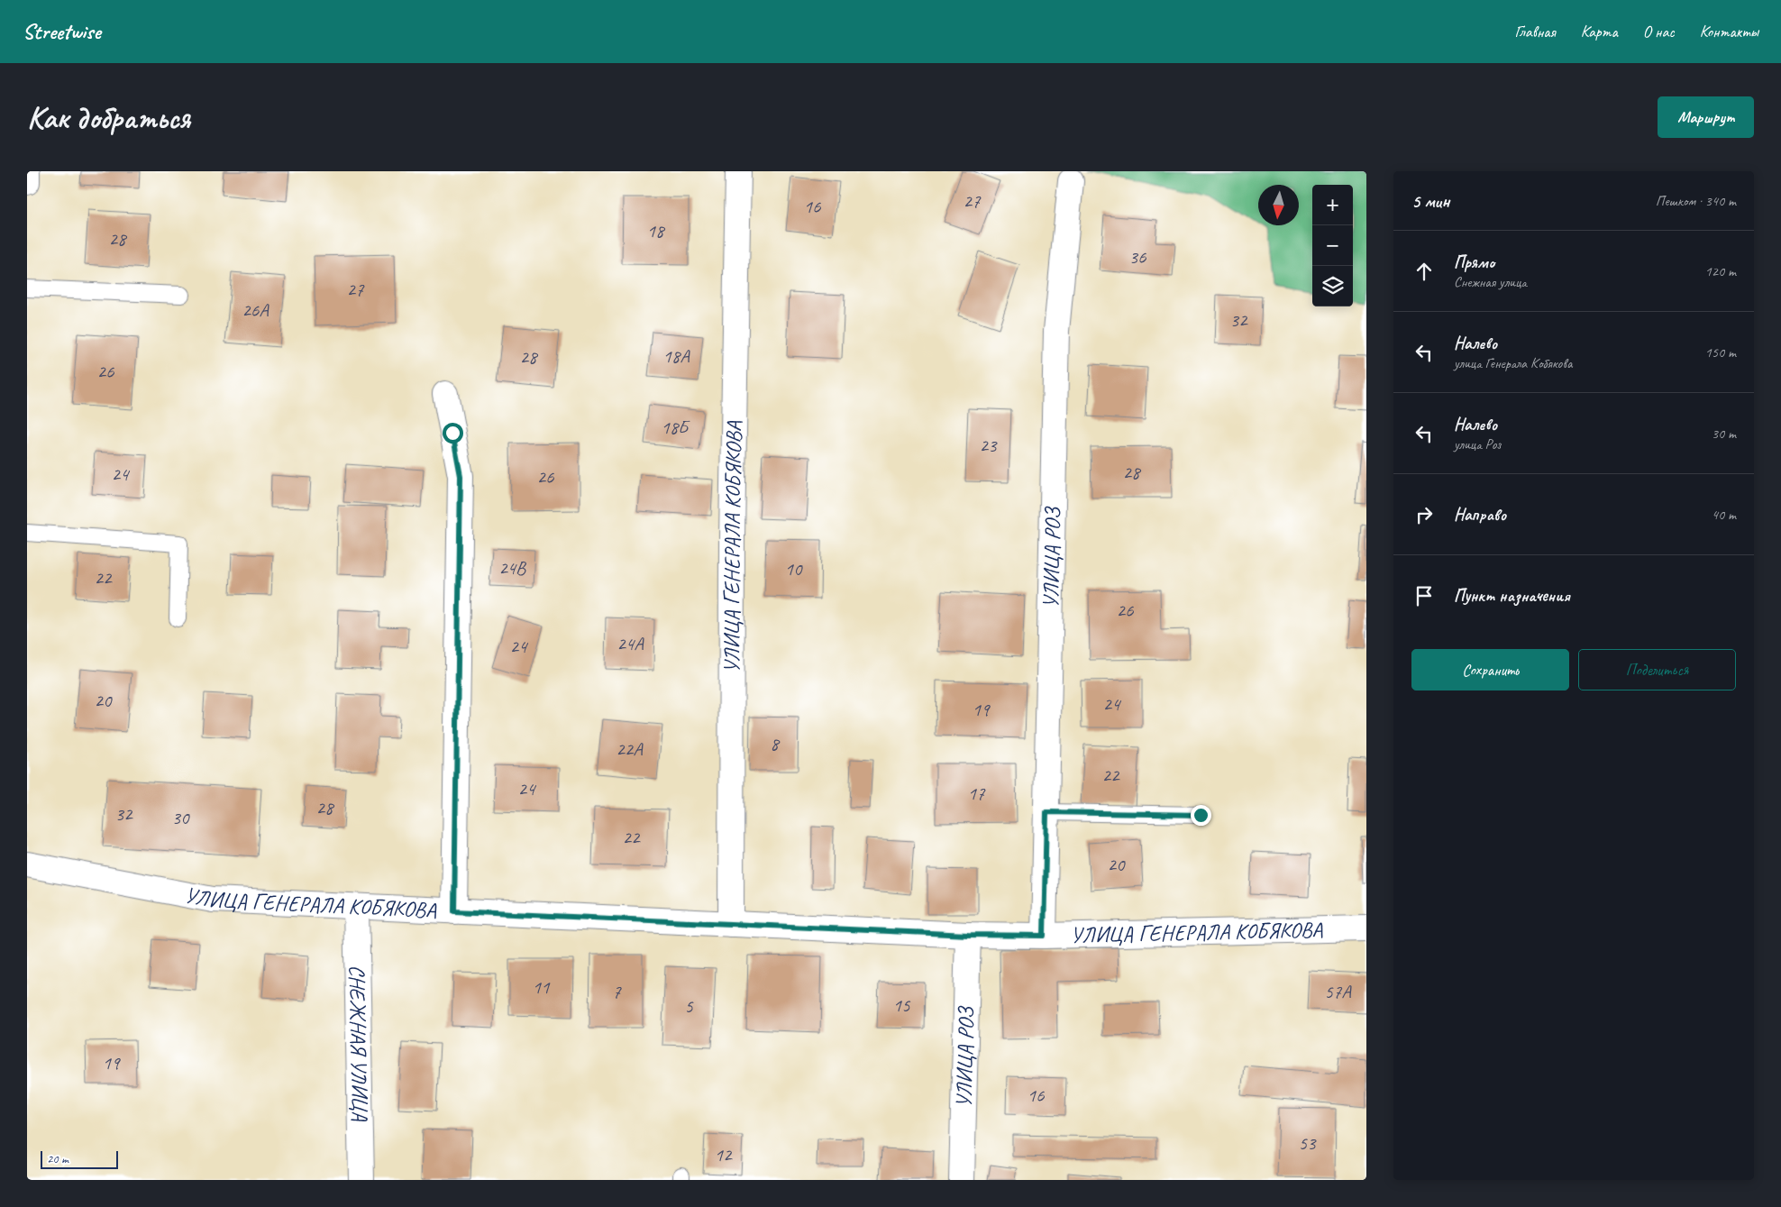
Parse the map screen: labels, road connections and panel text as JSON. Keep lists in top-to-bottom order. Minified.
{"streets":{"street":["УЛИЦА ГЕНЕРАЛА КОБЯКОВА","УЛИЦА РОЗ","СНЕЖНАЯ УЛИЦА"]},"crossings":[["УЛИЦА ГЕНЕРАЛА КОБЯКОВА","УЛИЦА РОЗ"],["УЛИЦА ГЕНЕРАЛА КОБЯКОВА","СНЕЖНАЯ УЛИЦА"]],"house_numbers":["27","16","18","28","36","27","26А","32","18А","28","26","18Б","23","28","24","26","24В","10","22","26","24А","24","20","24","19","8","22А","22","24","17","28","32","30","22","20","11","7","57А","15","5","19","16","53","12"],"scale_bar":"20 m","north":"bottom","page":{"header":"Streetwise","nav":["Главная","Карта","О нас","Контакты"],"buttons":["Маршрут",["Сохранить","Поделиться"]],"title":"Как добраться","heading":["5 мин","Пешком · 340 m"],"map_buttons":["+","−"],"list":[["Прямо","Снежная улица","120 m"],["Налево","улица Генерала Кобякова","150 m"],["Налево","улица Роз","30 m"],["Направо","40 m"],"Пункт назначения"],"scale":"20 m"}}
